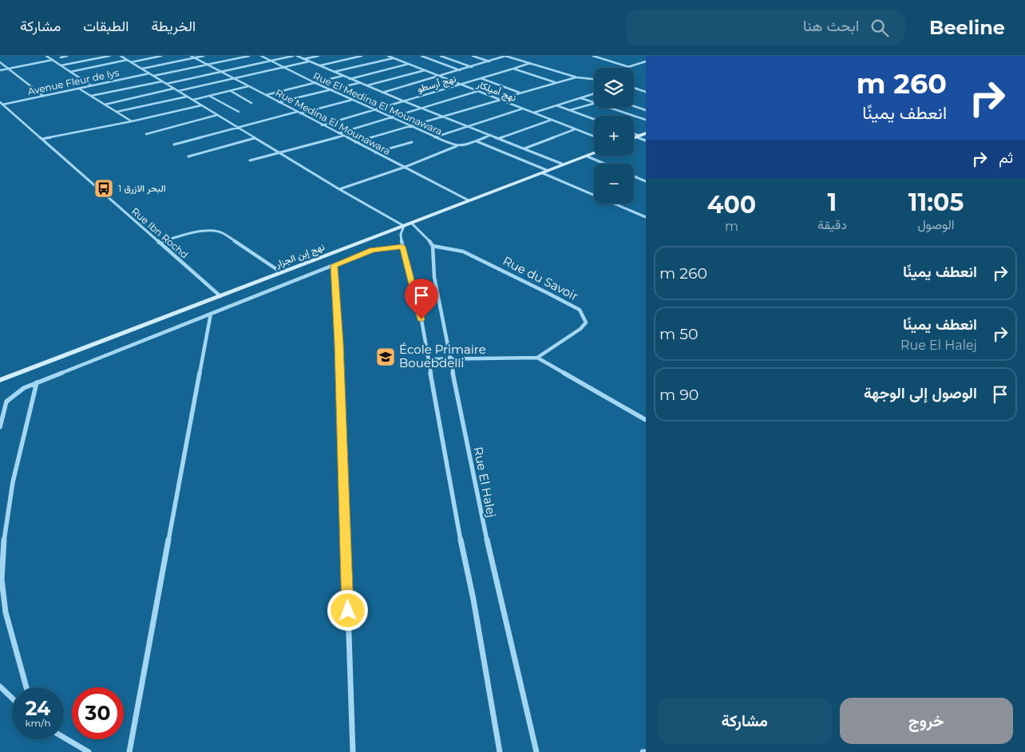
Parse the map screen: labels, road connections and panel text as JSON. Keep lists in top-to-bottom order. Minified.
{"streets":{"street":["Avenue Fleur de lys","نهج أرسطو","نهج أميلكار","Rue El Medina El Mounawara","Rue Medina El Mounawara","Rue Ibn Rochd","نهج إبن الجزار","Rue du Savoir","Rue El Halej"]},"crossings":[["Avenue Fleur de lys","Rue Ibn Rochd"],["نهج أرسطو","نهج أميلكار"],["نهج أرسطو","Rue El Medina El Mounawara"],["نهج أرسطو","Rue Medina El Mounawara"],["Rue Medina El Mounawara","نهج إبن الجزار"],["Rue Ibn Rochd","نهج إبن الجزار"],["Rue du Savoir","Rue El Halej"]],"places":{"bus stop":["1 البحر الازرق"],"school or university":["École Primaire Bouebdelli"]},"page":{"header":"Beeline","search":"ابحث هنا","nav":["الخريطة","الطبقات","مشاركة"],"turn":["260 m","انعطف يمينًا"],"map_buttons":["+","−"],"then":"ثم","eta":["11:05","الوصول","1","دقيقة","400","m"],"list":[{"name":"انعطف يمينًا","value":"260 m"},{"name":"انعطف يمينًا","note":"Rue El Halej","value":"50 m"},{"name":"الوصول إلى الوجهة","value":"90 m"}],"speed":"24 km/h","limit":"30","buttons":["خروج","مشاركة"]}}
